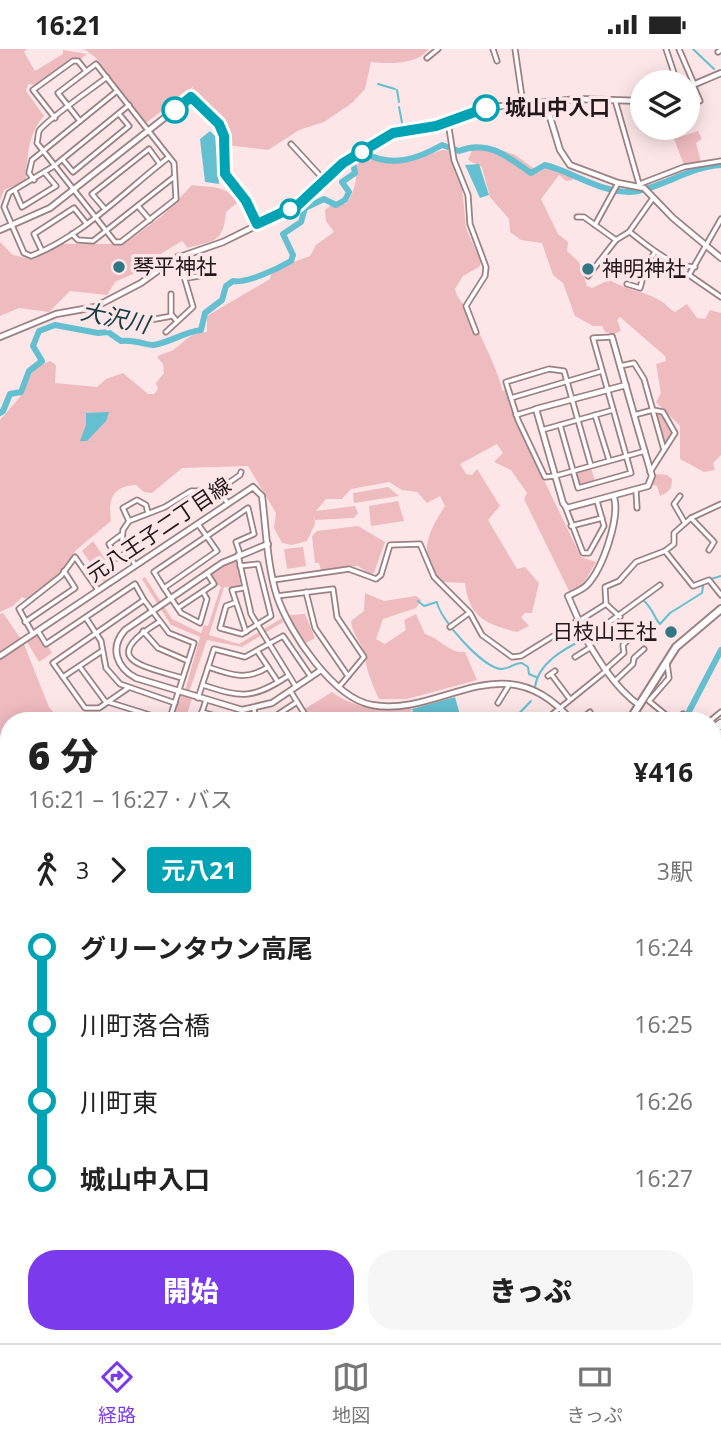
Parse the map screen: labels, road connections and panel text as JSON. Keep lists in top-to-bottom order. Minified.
{"streets":{"street":["元八王子二丁目線"]},"water":["大沢川"],"places":["城山中入口","琴平神社","神明神社","日枝山王社"],"lines":["bus line 元八21"],"page":{"status":"16:21","heading":["6 分","16:21 – 16:27 · バス","¥416"],"legs":["3","元八21","3駅"],"list":[{"name":"グリーンタウン高尾","value":"16:24"},{"name":"川町落合橋","value":"16:25"},{"name":"川町東","value":"16:26"},{"name":"城山中入口","value":"16:27"}],"buttons":["開始","きっぷ"],"tabs":["経路","地図","きっぷ"]}}
